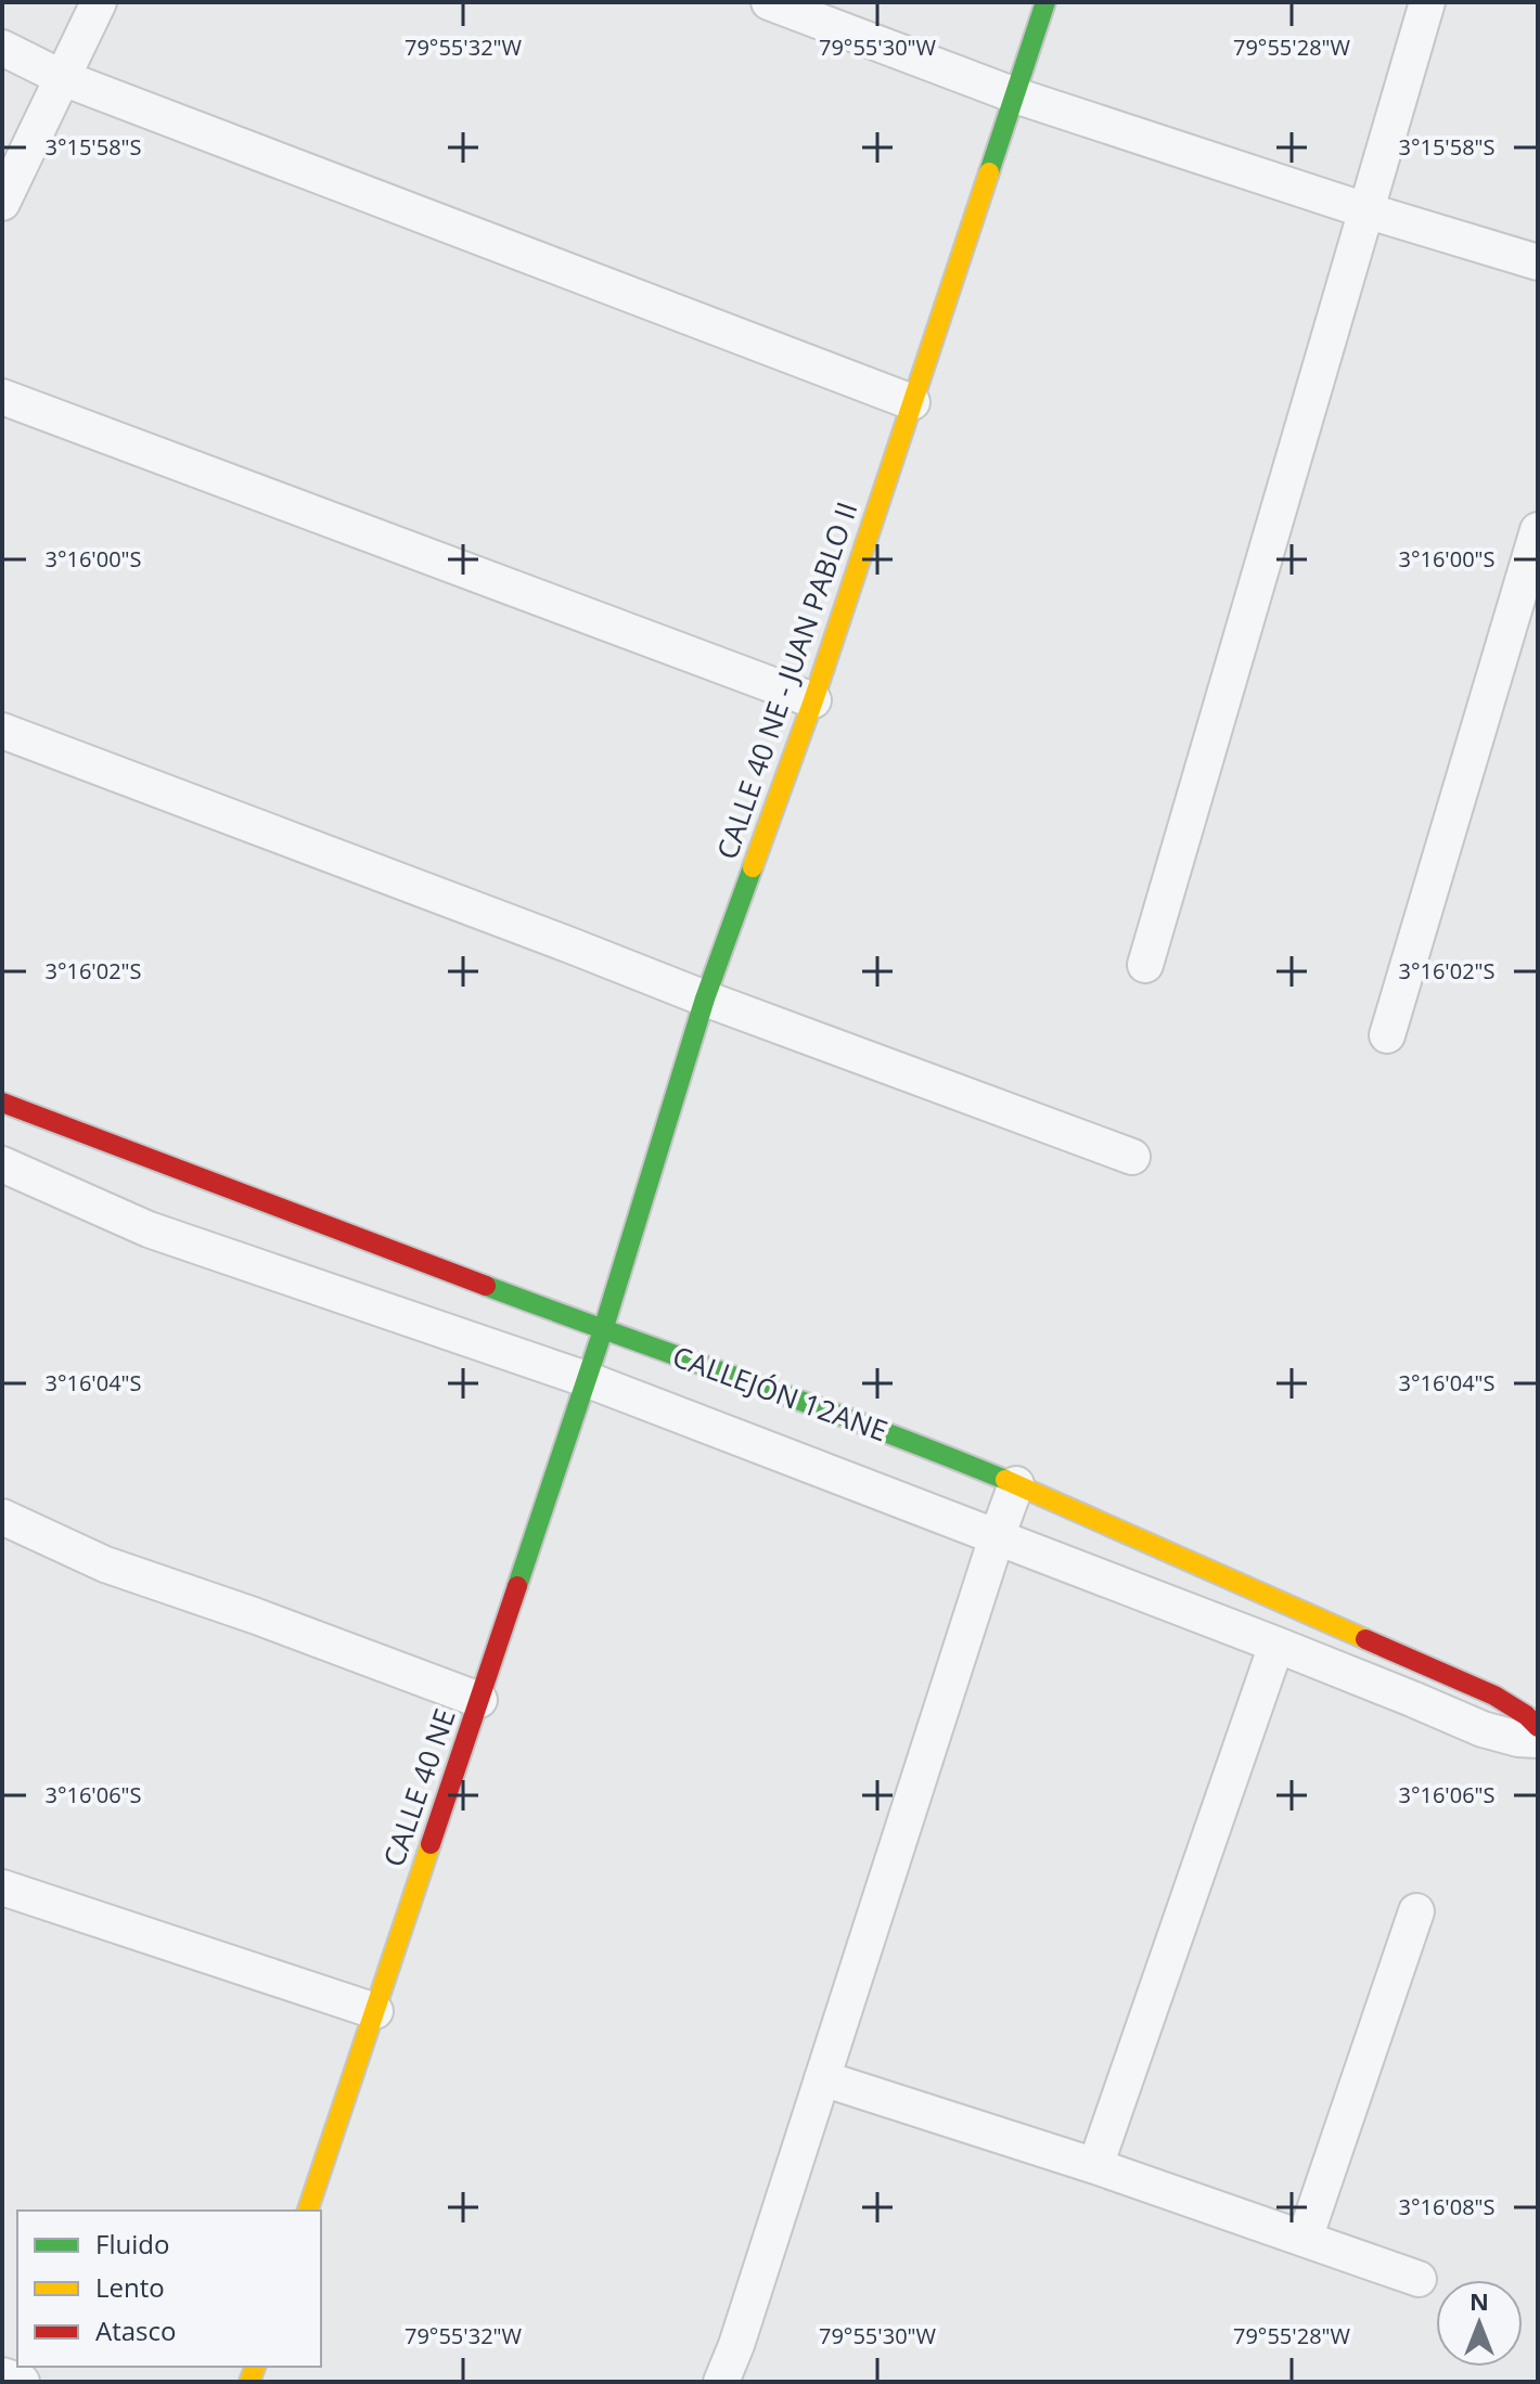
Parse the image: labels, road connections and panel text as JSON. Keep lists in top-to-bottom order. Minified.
{"streets":{"street":["CALLE 40 NE - JUAN PABLO II","CALLEJÓN 12ANE","CALLE 40 NE"]},"crossings":[["CALLE 40 NE - JUAN PABLO II","CALLEJÓN 12ANE"],["CALLE 40 NE - JUAN PABLO II","CALLE 40 NE"],["CALLEJÓN 12ANE","CALLE 40 NE"]],"legend":["Fluido","Lento","Atasco"],"north":"top","coordinates":["79°55'32\"W","79°55'30\"W","79°55'28\"W","3°15'58\"S","3°16'00\"S","3°16'02\"S","3°16'04\"S","3°16'06\"S","3°16'08\"S"]}
